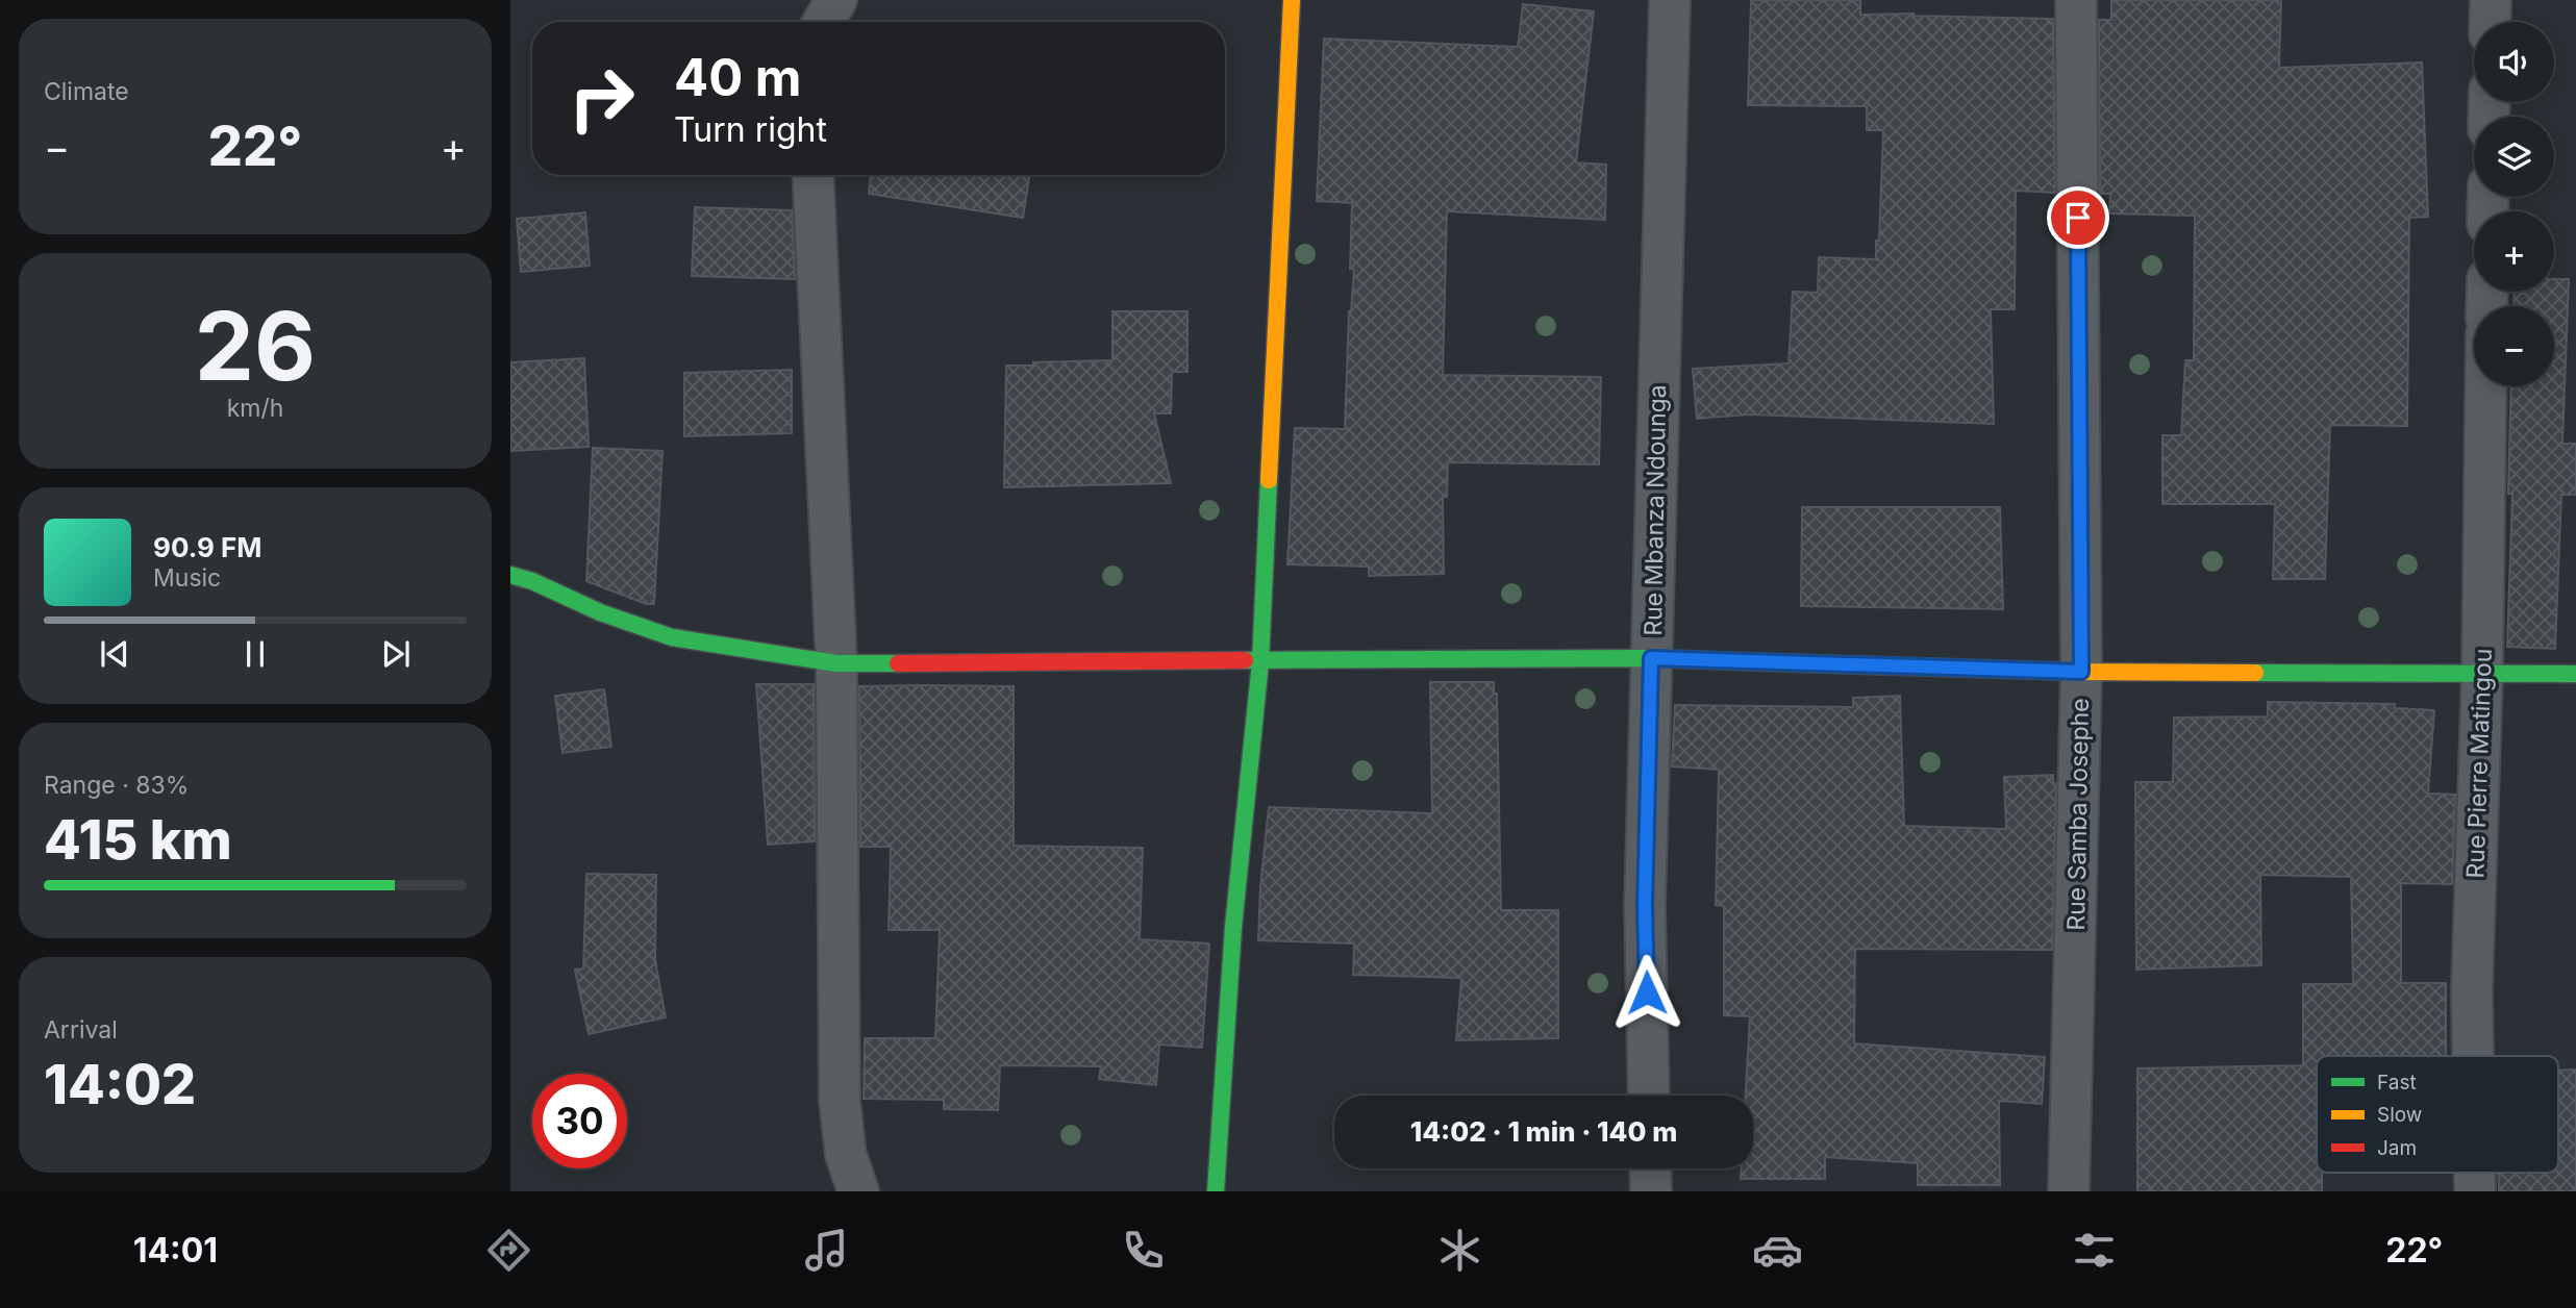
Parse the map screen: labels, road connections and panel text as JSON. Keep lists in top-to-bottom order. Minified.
{"streets":{"street":["Rue Mbanza Ndounga","Rue Pierre Matingou","Rue Samba Josephe"]},"legend":["Fast","Slow","Jam"],"page":{"tile":["Climate",["26","km/h"],["Range · 83%","415 km"],["Arrival","14:02"]],"map_buttons":["+","−"],"turn":["40 m","Turn right"],"heat":["−","22°","+"],"song":["90.9 FM","Music"],"limit":"30","trip":"14:02 · 1 min · 140 m","tabs":["14:01","22°"]}}
